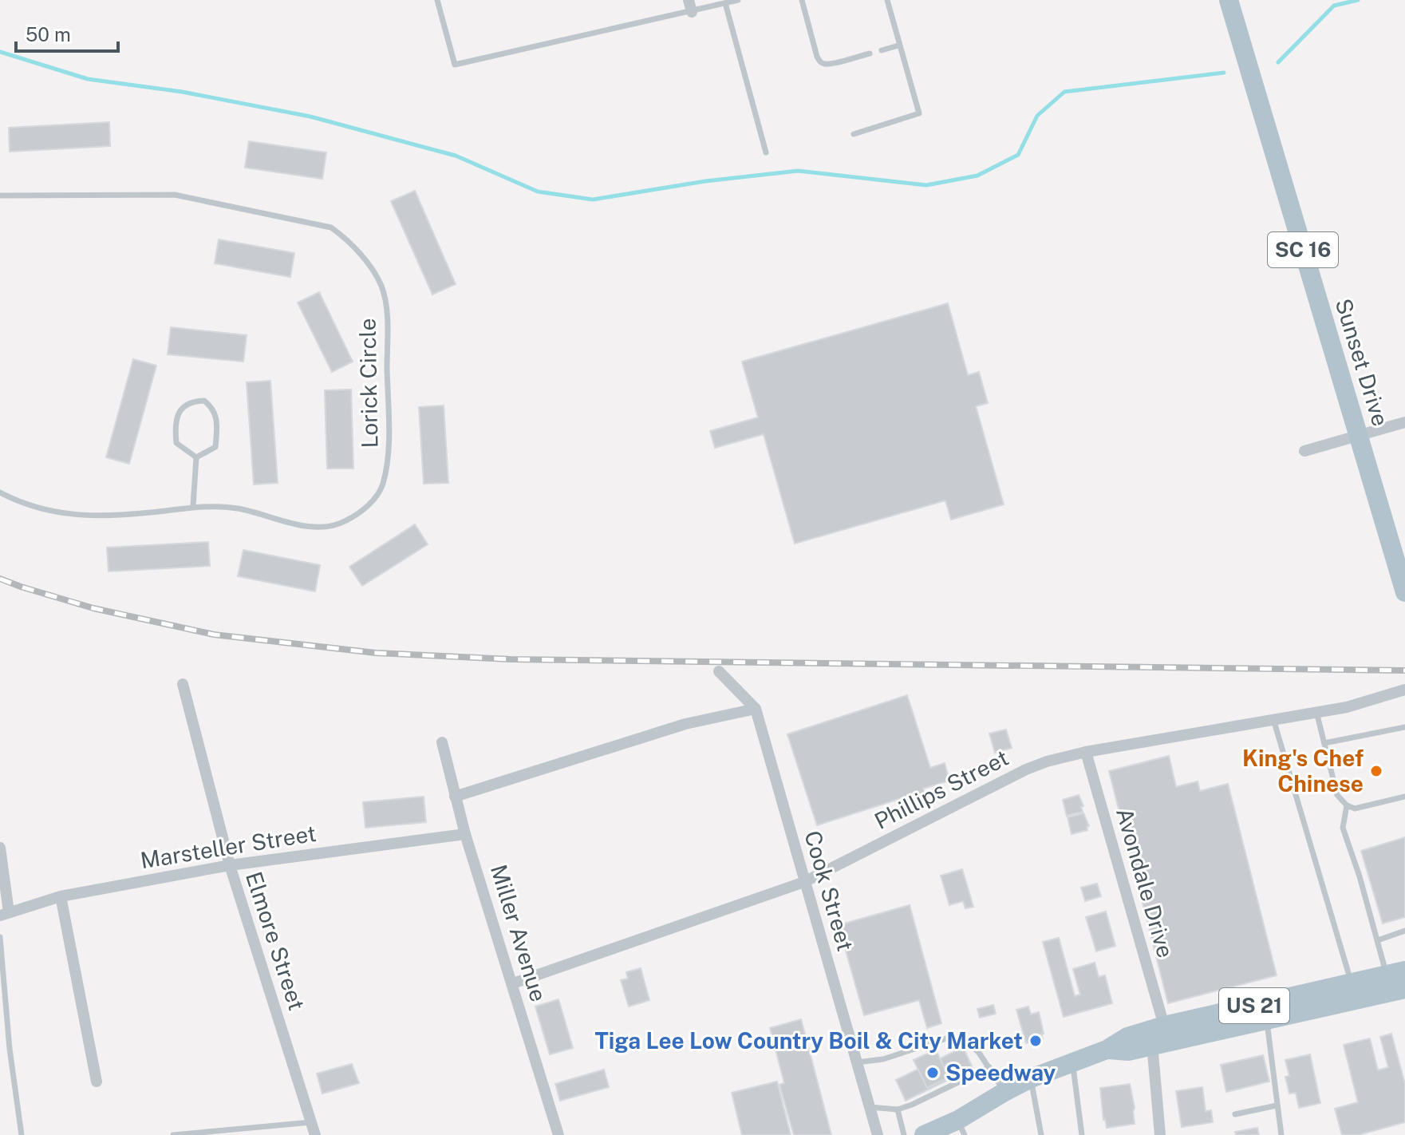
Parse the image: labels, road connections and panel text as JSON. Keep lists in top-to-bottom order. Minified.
{"streets":{"main road":["SC 16","Sunset Drive","US 21"],"street":["Phillips Street","Marsteller Street","Avondale Drive","Cook Street","Miller Avenue","Elmore Street"],"lane":["Lorick Circle"]},"crossings":[["Phillips Street","Avondale Drive"],["Phillips Street","Cook Street"],["Phillips Street","Miller Avenue"],["Marsteller Street","Miller Avenue"],["Marsteller Street","Elmore Street"],["Avondale Drive","US 21"]],"places":["King's Chef Chinese","Tiga Lee Low Country Boil & City Market","Speedway"],"scale_bar":"50 m"}
